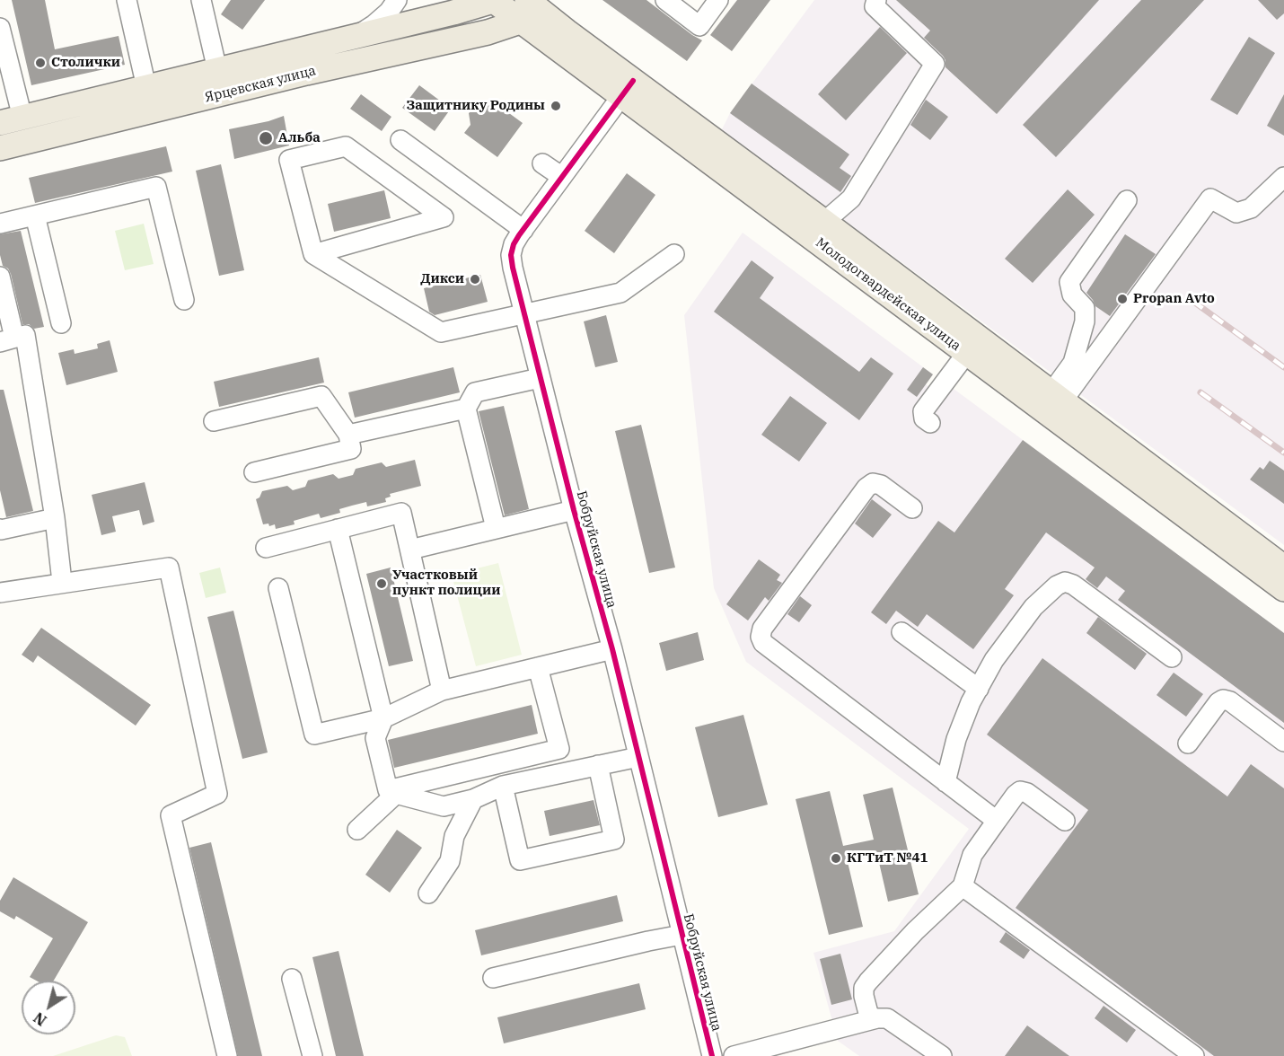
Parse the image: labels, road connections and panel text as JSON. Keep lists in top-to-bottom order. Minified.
{"streets":{"main road":["Ярцевская улица","Молодогвардейская улица"],"street":["Бобруйская улица"]},"crossings":[["Ярцевская улица","Молодогвардейская улица"],["Молодогвардейская улица","Бобруйская улица"]],"places":["Столички","Защитнику Родины","Альба","Дикси","Propan Avto","Участковый пункт полиции","КГТиТ №41"],"north":"bottom left"}
